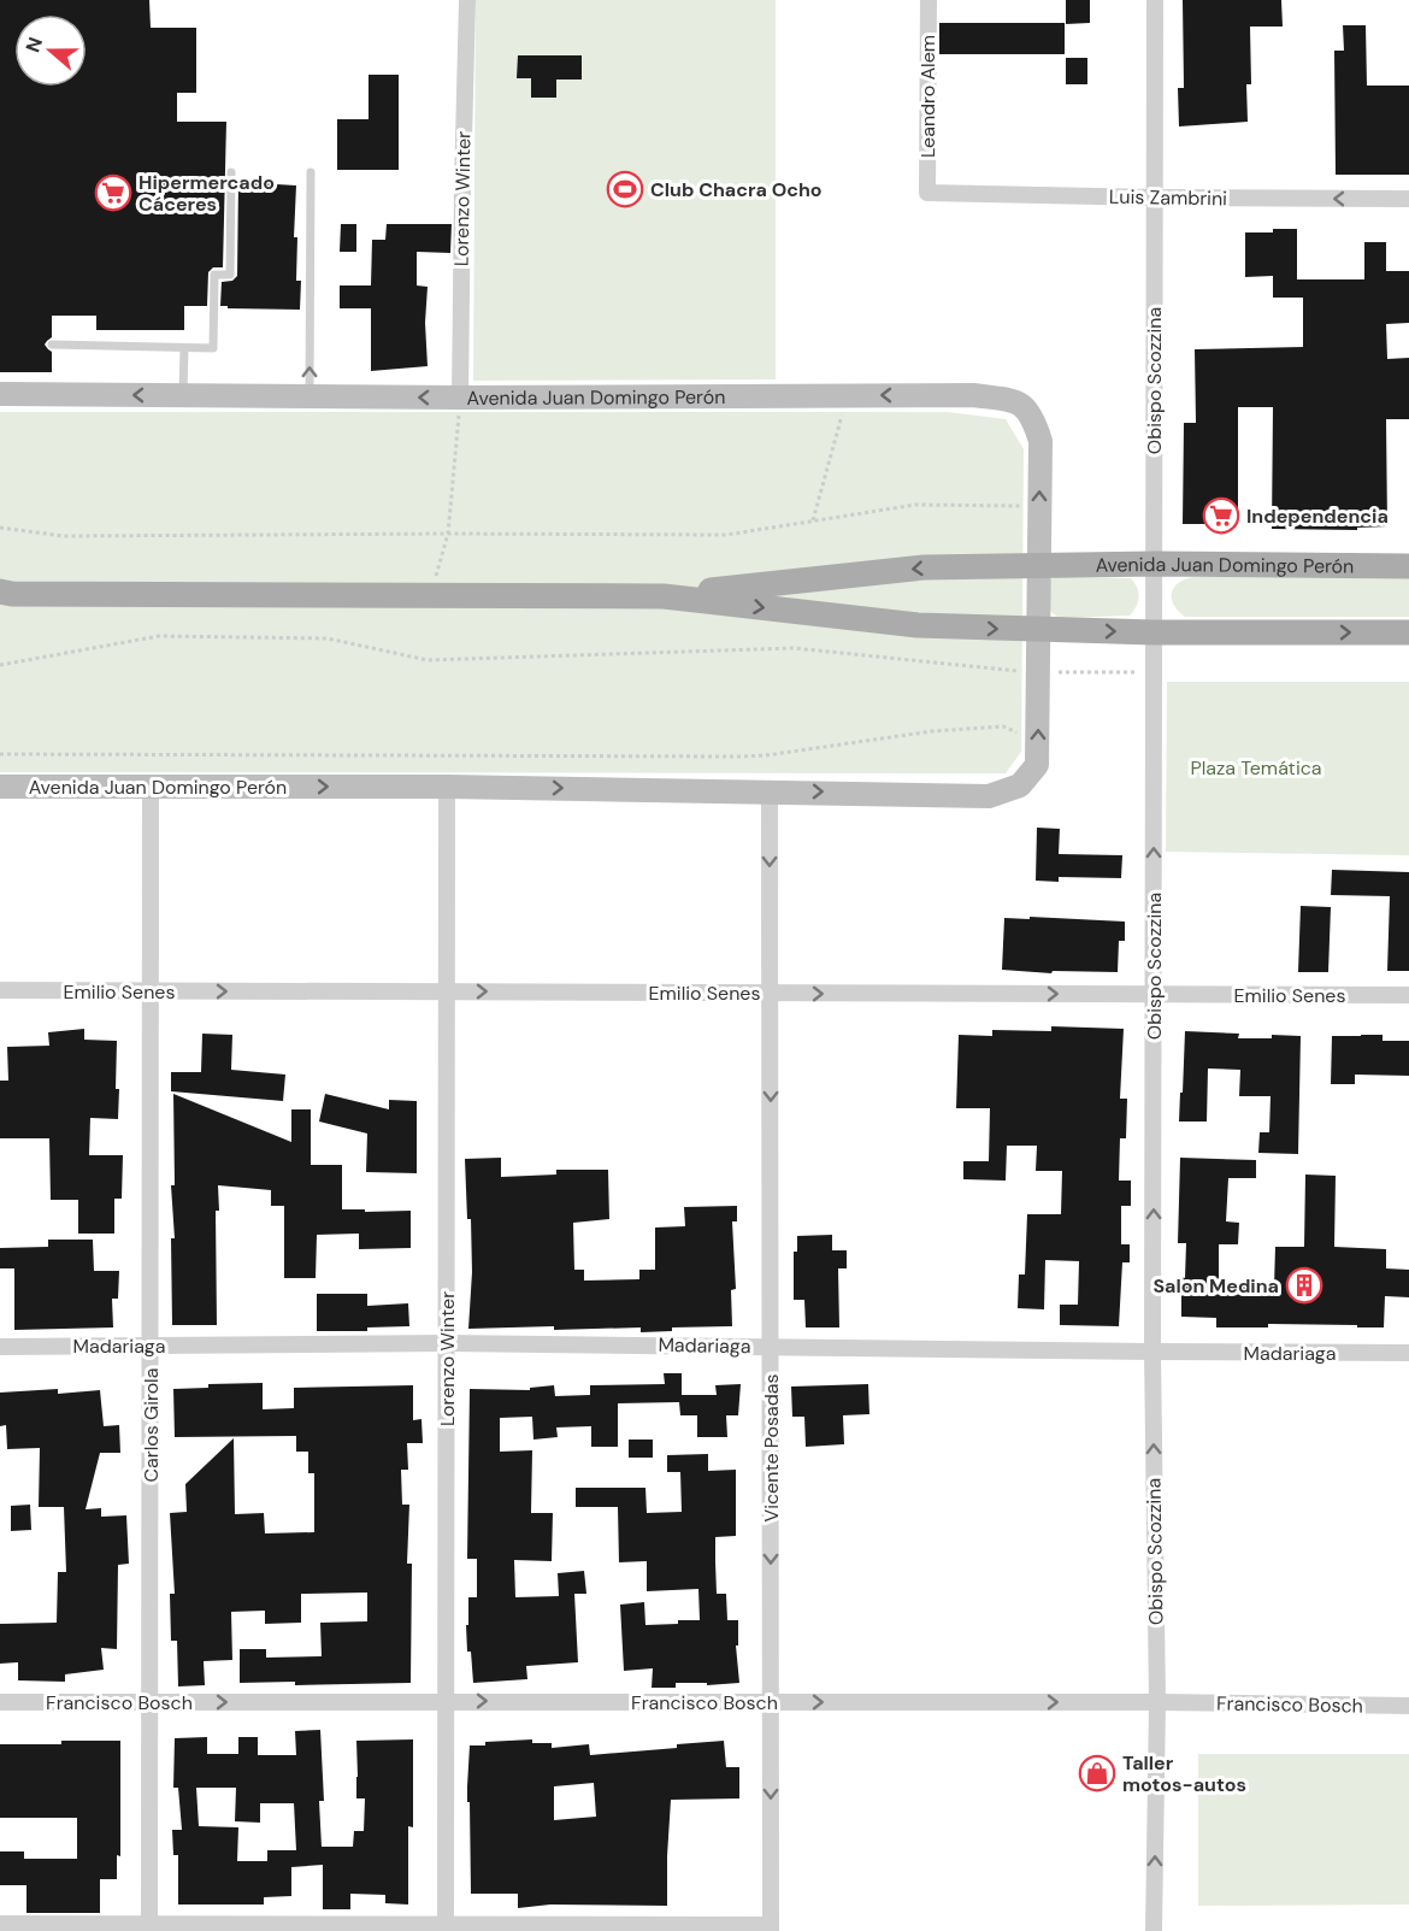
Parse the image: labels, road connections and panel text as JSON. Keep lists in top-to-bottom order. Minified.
{"streets":{"main road":["Avenida Juan Domingo Perón"],"street":["Leandro Alem","Luis Zambrini","Lorenzo Winter","Obispo Scozzina","Emilio Senes","Madariaga","Carlos Girola","Vicente Posadas","Francisco Bosch"]},"crossings":[["Leandro Alem","Luis Zambrini"],["Luis Zambrini","Obispo Scozzina"],["Lorenzo Winter","Avenida Juan Domingo Perón"],["Lorenzo Winter","Emilio Senes"],["Lorenzo Winter","Madariaga"],["Lorenzo Winter","Francisco Bosch"],["Obispo Scozzina","Avenida Juan Domingo Perón"],["Obispo Scozzina","Emilio Senes"],["Obispo Scozzina","Madariaga"],["Obispo Scozzina","Francisco Bosch"],["Avenida Juan Domingo Perón","Carlos Girola"],["Avenida Juan Domingo Perón","Vicente Posadas"],["Emilio Senes","Carlos Girola"],["Emilio Senes","Vicente Posadas"],["Madariaga","Carlos Girola"],["Madariaga","Vicente Posadas"],["Carlos Girola","Francisco Bosch"],["Vicente Posadas","Francisco Bosch"]],"one_way":["Luis Zambrini","Obispo Scozzina","Emilio Senes","Vicente Posadas","Francisco Bosch"],"parks":["Plaza Temática"],"places":{"sports":["Club Chacra Ocho"],"supermarket":["Hipermercado Cáceres","Independencia"],"building":["Salon Medina"],"shop":["Taller motos-autos"]},"north":"left"}
